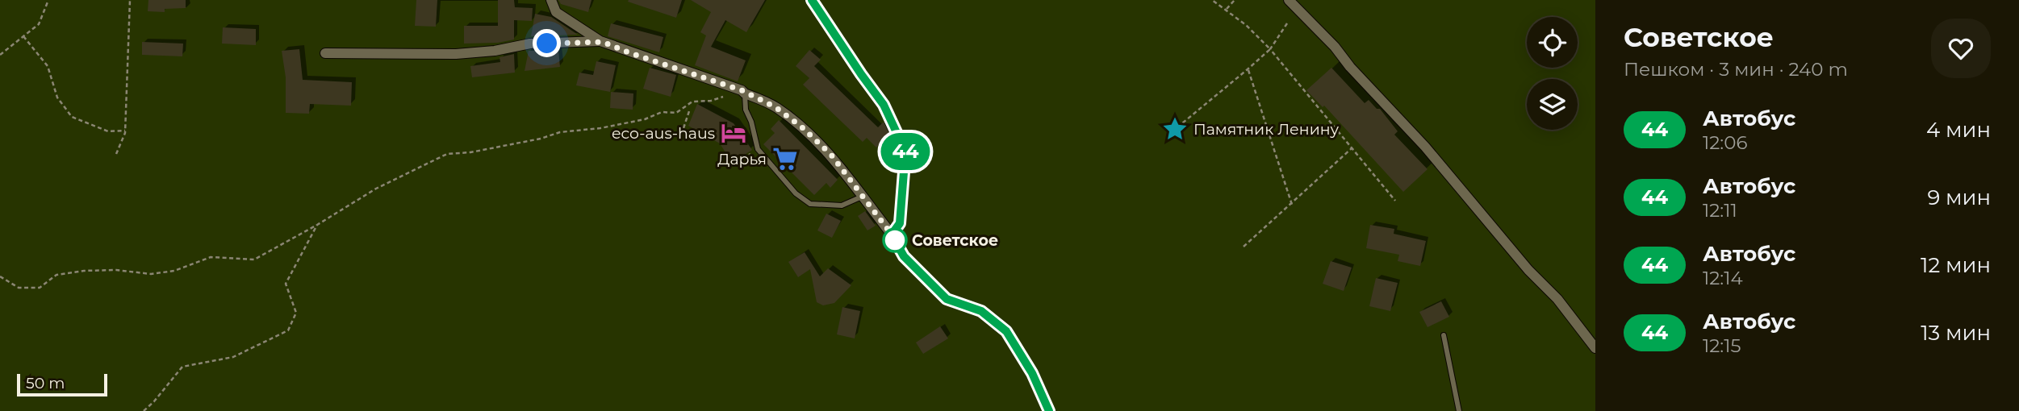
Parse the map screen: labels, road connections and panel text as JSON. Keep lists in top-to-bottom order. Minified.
{"places":{"place":["Памятник Ленину"],"hotel":["eco-aus-haus"],"supermarket":["Дарья"],"other":["Советское"]},"lines":["bus line 44"],"scale_bar":"50 m","page":{"on_map":"44","heading":["Советское","Пешком · 3 мин · 240 m"],"list":[{"mark":"44","name":"Автобус","note":"12:06","value":"4 мин"},{"mark":"44","name":"Автобус","note":"12:11","value":"9 мин"},{"mark":"44","name":"Автобус","note":"12:14","value":"12 мин"},{"mark":"44","name":"Автобус","note":"12:15","value":"13 мин"}],"scale":"50 m"}}
